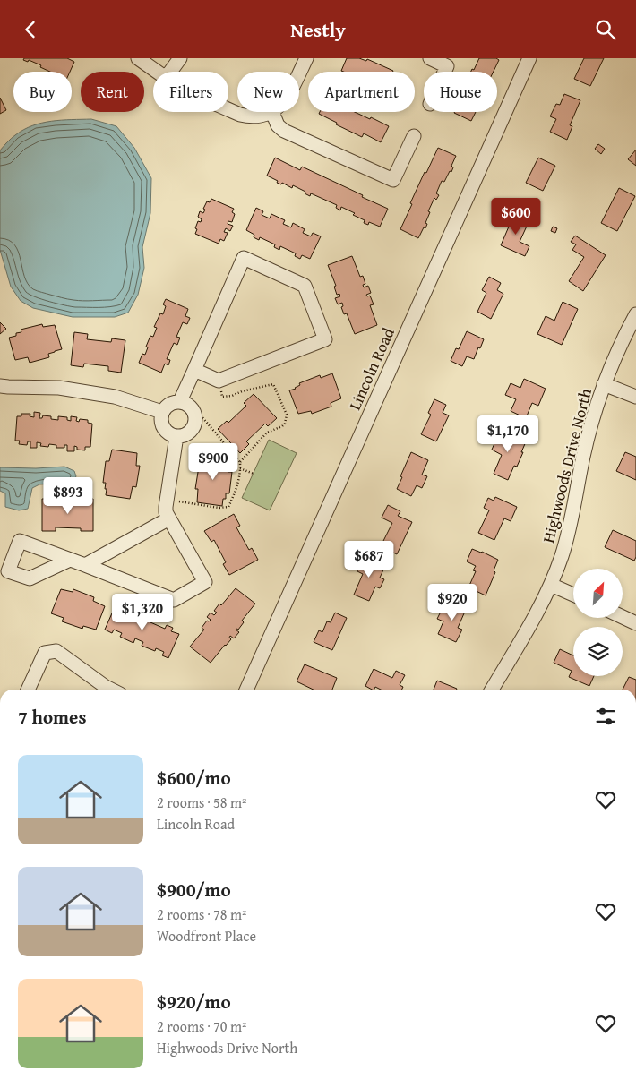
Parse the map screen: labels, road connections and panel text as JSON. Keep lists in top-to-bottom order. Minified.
{"streets":{"street":["Lincoln Road","Highwoods Drive North"]},"north":"top right","page":{"header":"Nestly","chip":["Buy","Rent","Filters","New","Apartment","House"],"price":["$600","$1,170","$900","$893","$687","$920","$1,320"],"heading":"7 homes","list":[{"name":"$600/mo","note":"2 rooms · 58 m² · Lincoln Road"},{"name":"$900/mo","note":"2 rooms · 78 m² · Woodfront Place"},{"name":"$920/mo","note":"2 rooms · 70 m² · Highwoods Drive North"}]}}
